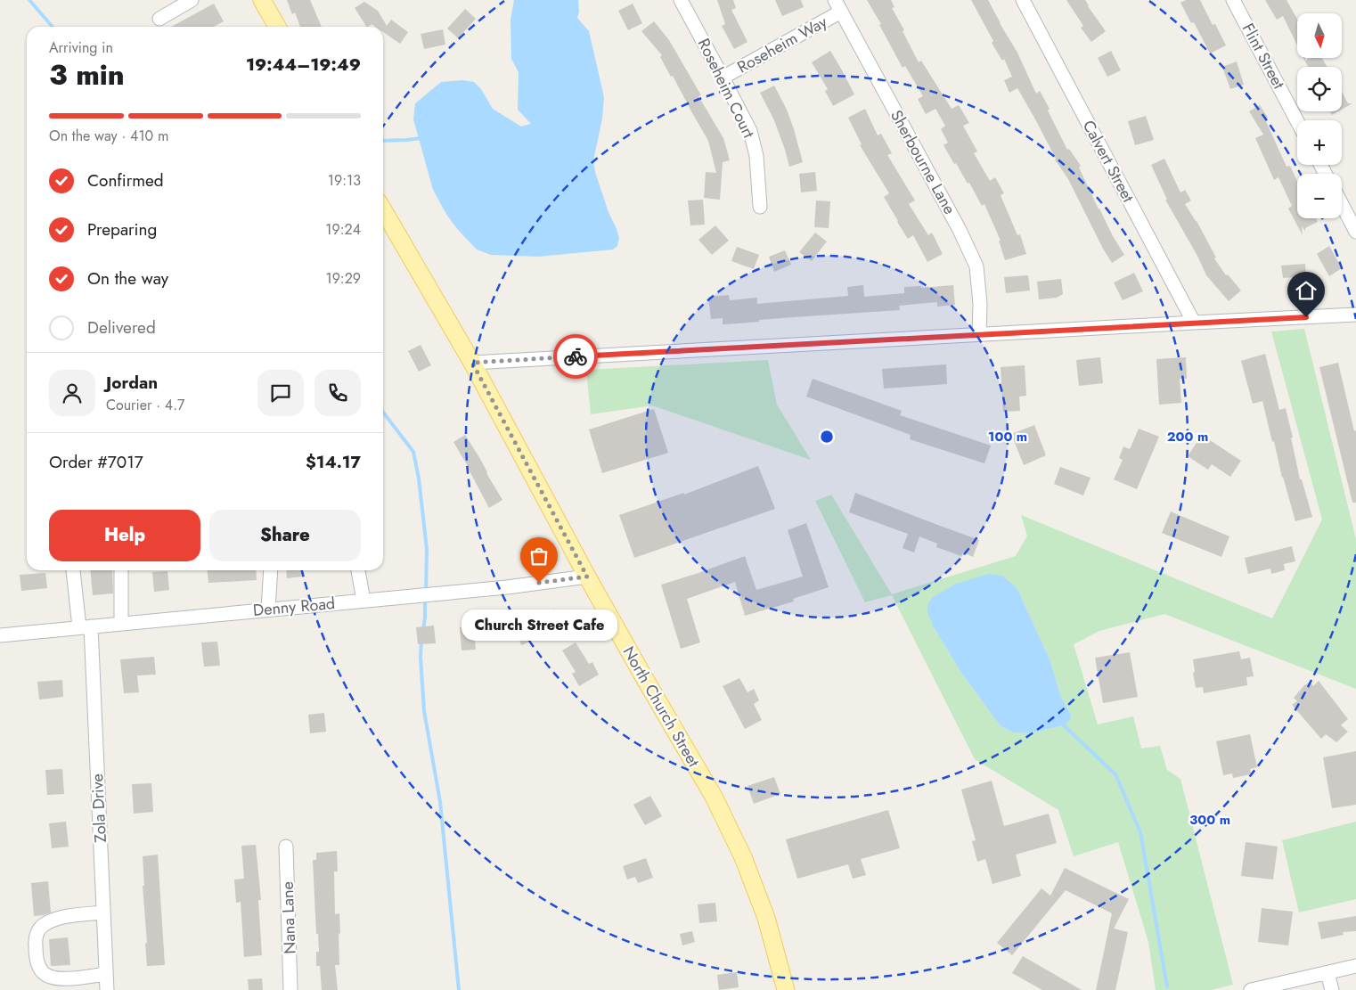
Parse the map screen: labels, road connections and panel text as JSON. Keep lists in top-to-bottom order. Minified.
{"streets":{"main road":["North Church Street"],"street":["Roseheim Way","Flint Street","Roseheim Court","Calvert Street","Sherbourne Lane","Denny Road","Zola Drive","Nana Lane"]},"crossings":[["Roseheim Way","Roseheim Court"],["Roseheim Way","Sherbourne Lane"],["Denny Road","North Church Street"],["Denny Road","Zola Drive"]],"places":["Church Street Cafe"],"north":"bottom","page":{"map_buttons":["+","−"],"heading":["3 min","Arriving in","19:44–19:49"],"panel":["Jordan","Courier · 4.7","Order #7017","$14.17"],"bar":"On the way · 410 m","list":[["Confirmed","19:13"],["Preparing","19:24"],["On the way","19:29"],"Delivered"],"buttons":["Help","Share"],"bubble":"Church Street Cafe"},"rings":["100 m","200 m","300 m"]}
